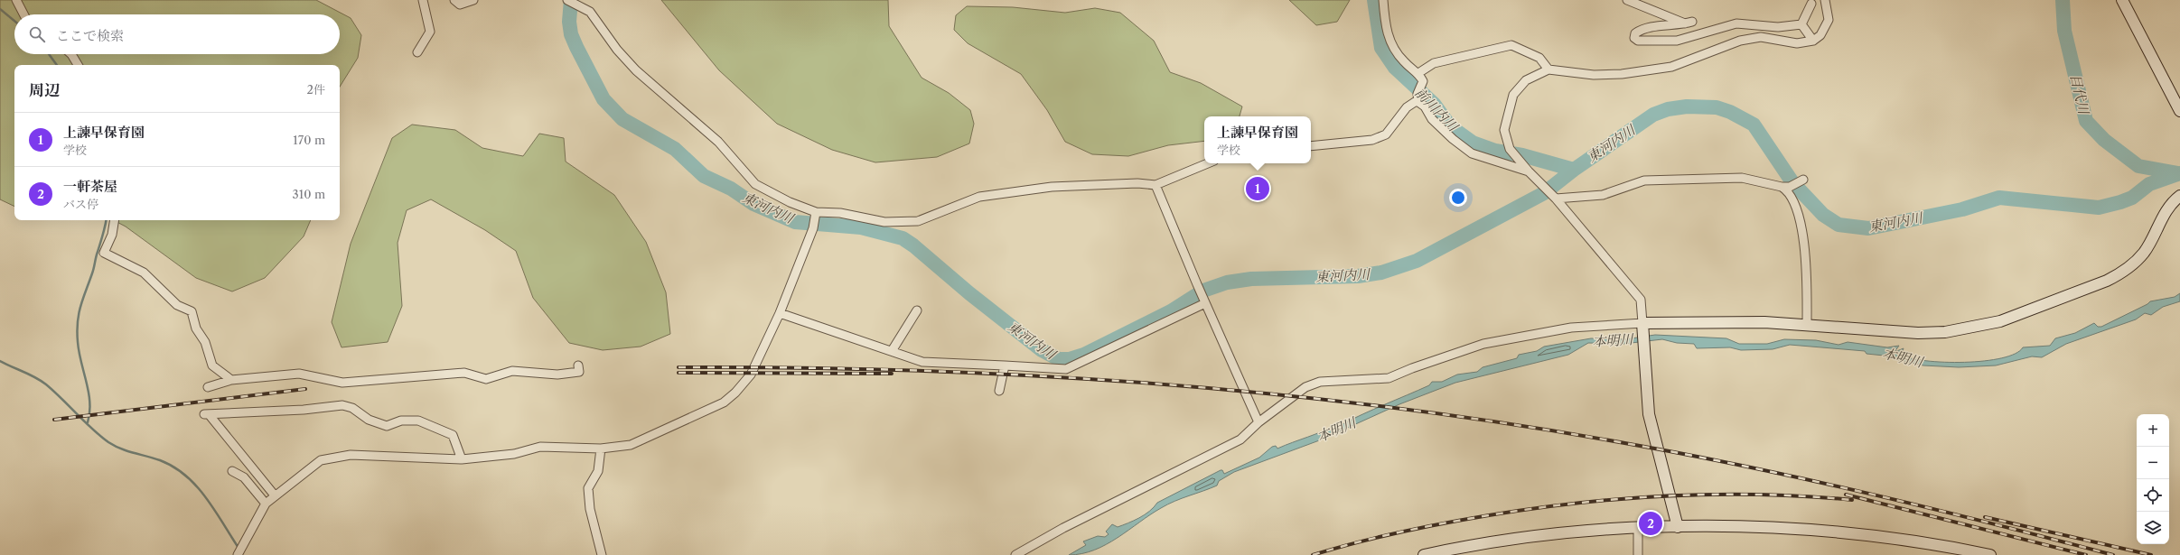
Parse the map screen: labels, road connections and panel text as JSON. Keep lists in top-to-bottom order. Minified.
{"water":["目代川","前川内川","東河内川","本明川"],"page":{"search":"ここで検索","heading":["周辺","2件"],"list":[{"mark":"1","name":"上諫早保育園","note":"学校","value":"170 m"},{"mark":"2","name":"一軒茶屋","note":"バス停","value":"310 m"}],"popup":["上諫早保育園","学校"],"pins":["1","2"],"map_buttons":["+","−"]}}
